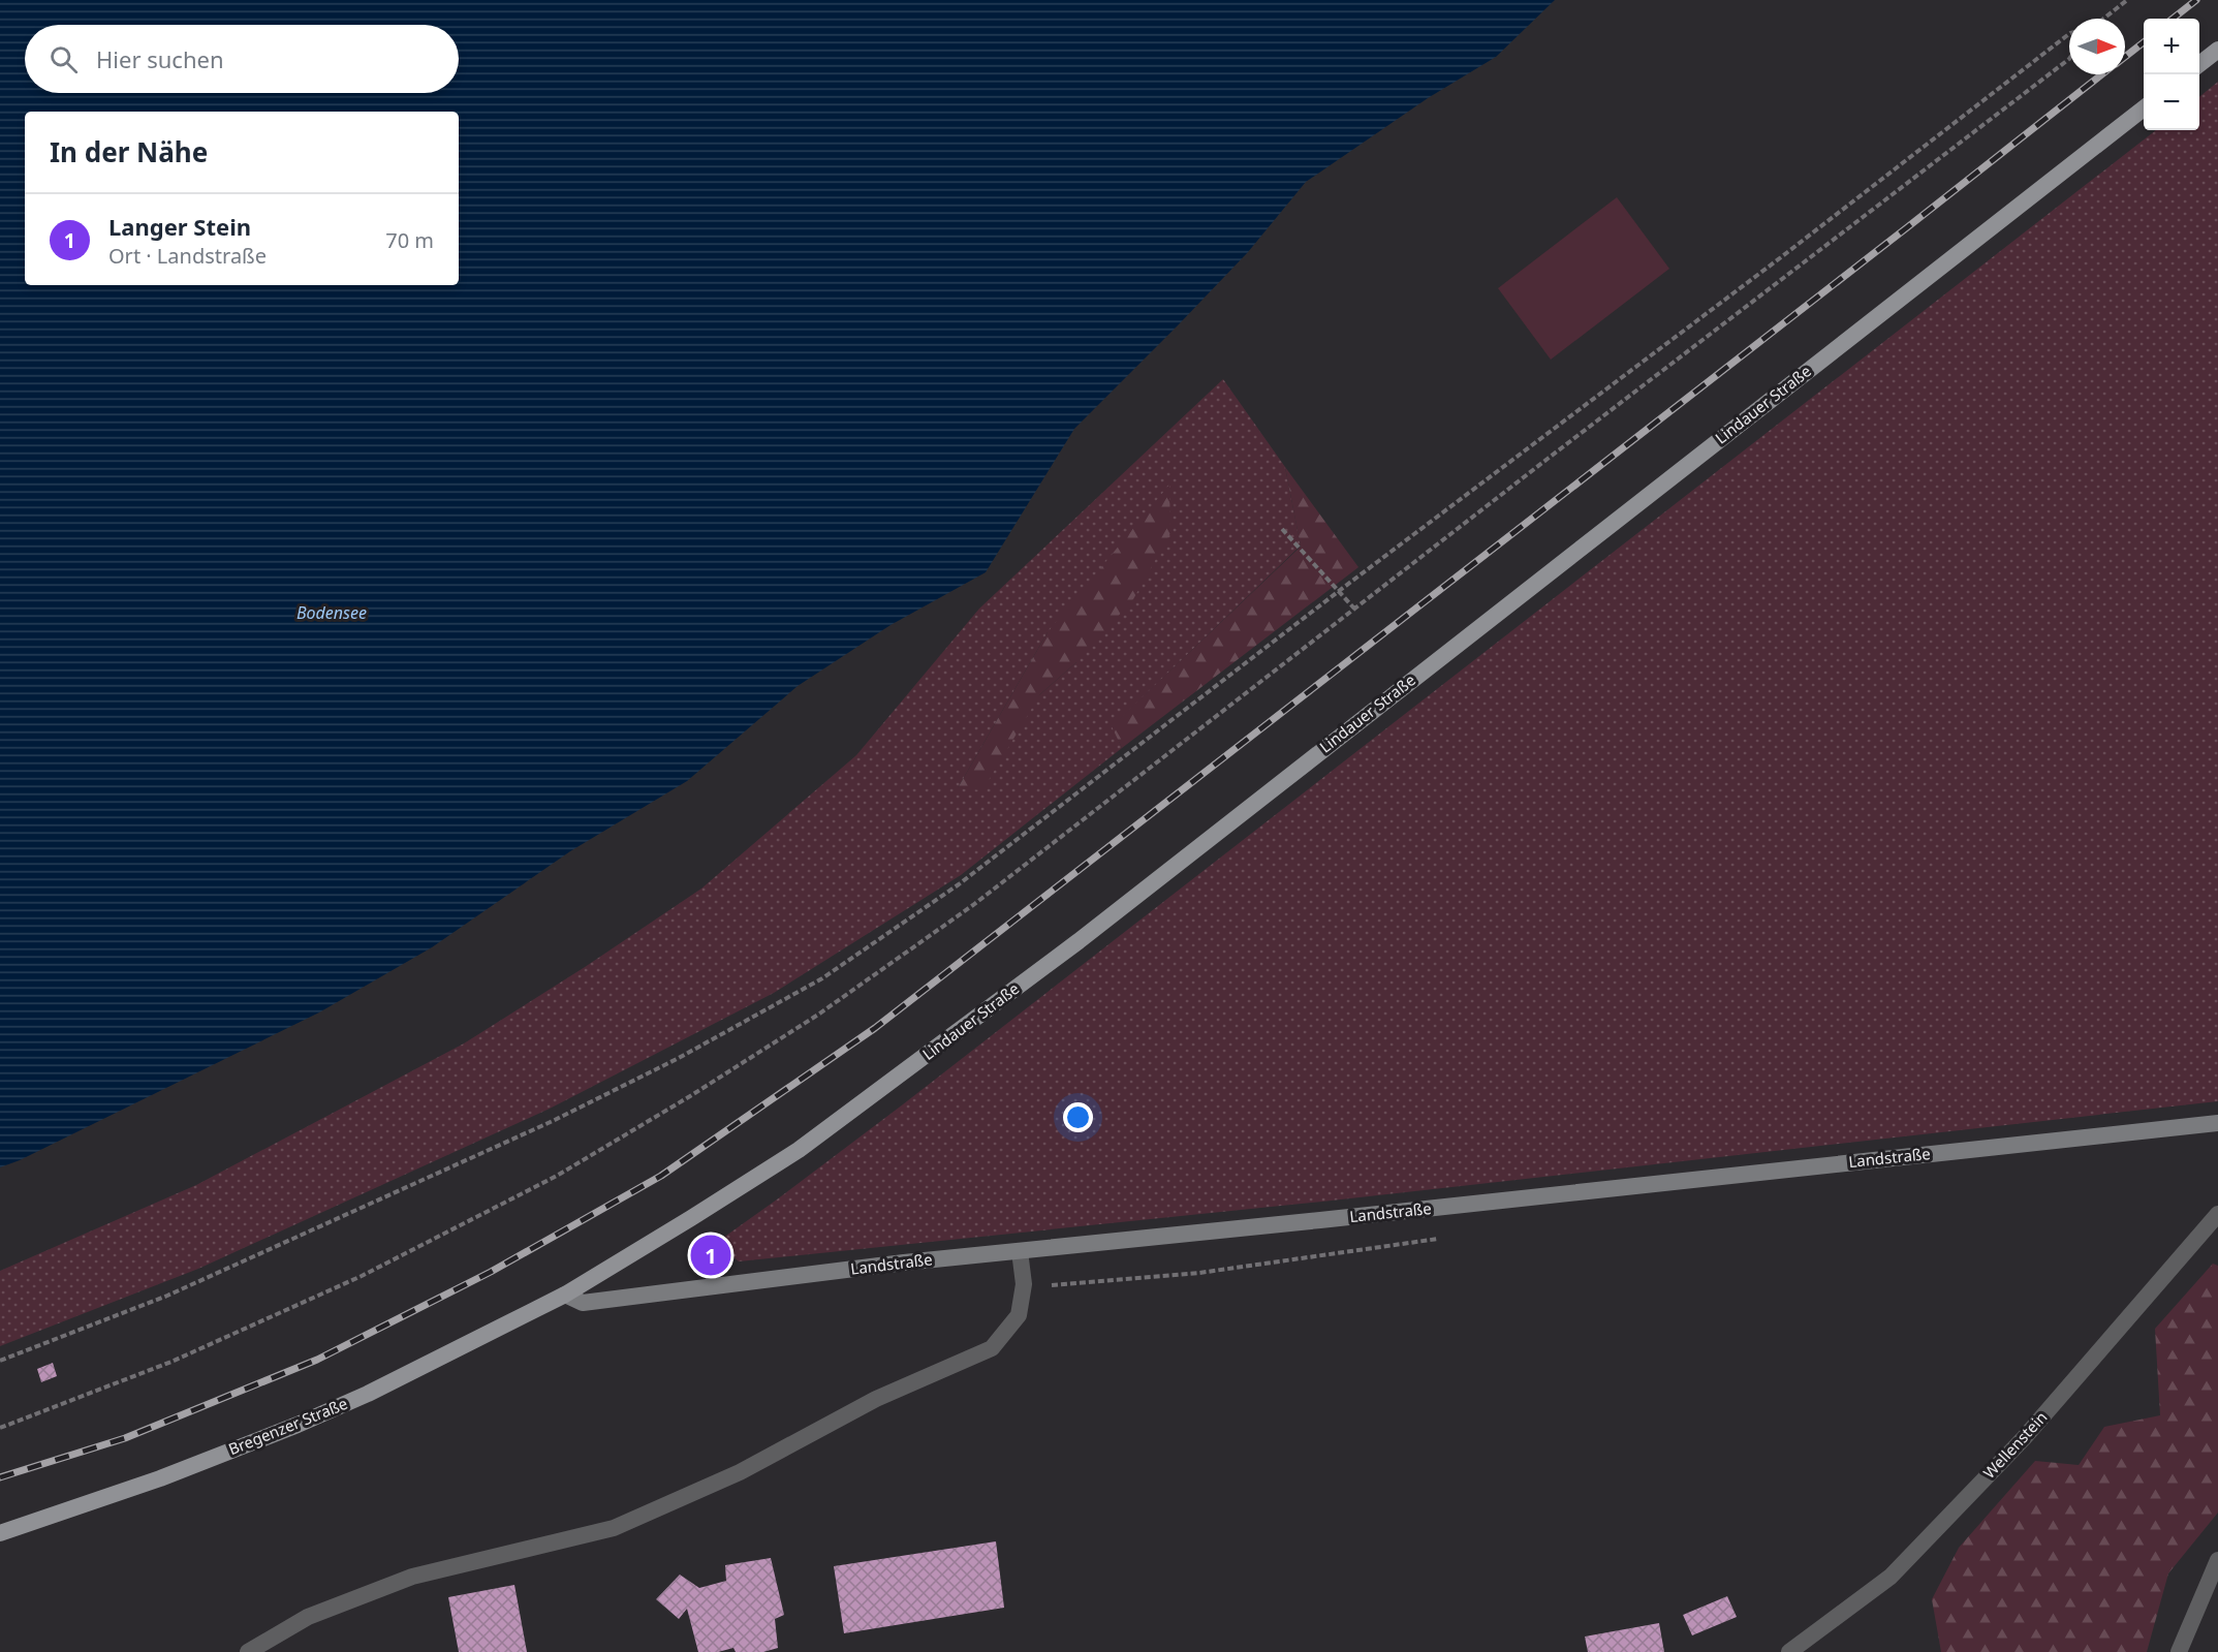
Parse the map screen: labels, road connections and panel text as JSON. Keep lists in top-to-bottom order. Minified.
{"streets":{"main road":["Lindauer Straße","Landstraße","Bregenzer Straße"],"street":["Wellenstein"]},"crossings":[["Lindauer Straße","Landstraße"],["Lindauer Straße","Bregenzer Straße"],["Landstraße","Bregenzer Straße"]],"water":["Bodensee"],"north":"right","page":{"map_buttons":["+","−"],"search":"Hier suchen","heading":"In der Nähe","list":[{"mark":"1","name":"Langer Stein","note":"Ort · Landstraße","value":"70 m"}],"pins":"1"}}
